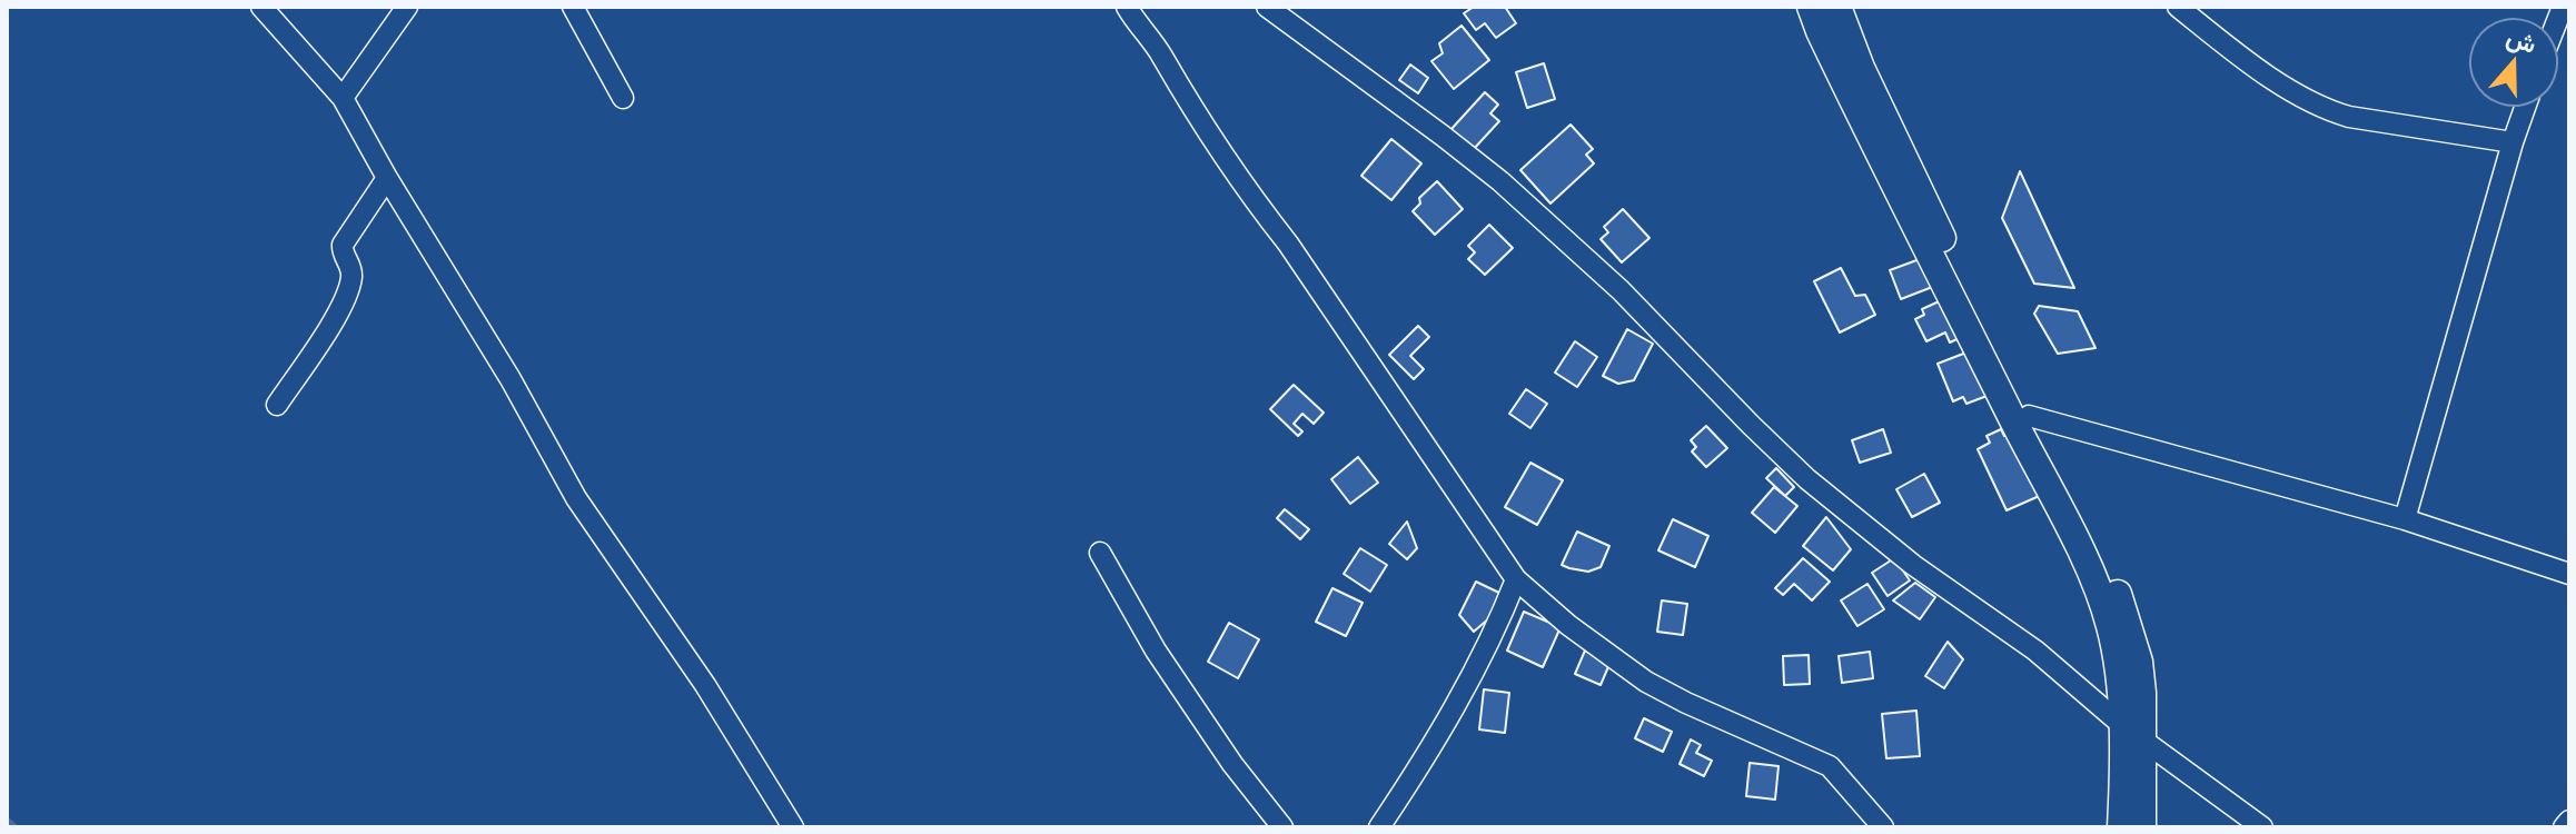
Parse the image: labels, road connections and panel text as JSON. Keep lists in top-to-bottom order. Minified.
{"north":"top"}
